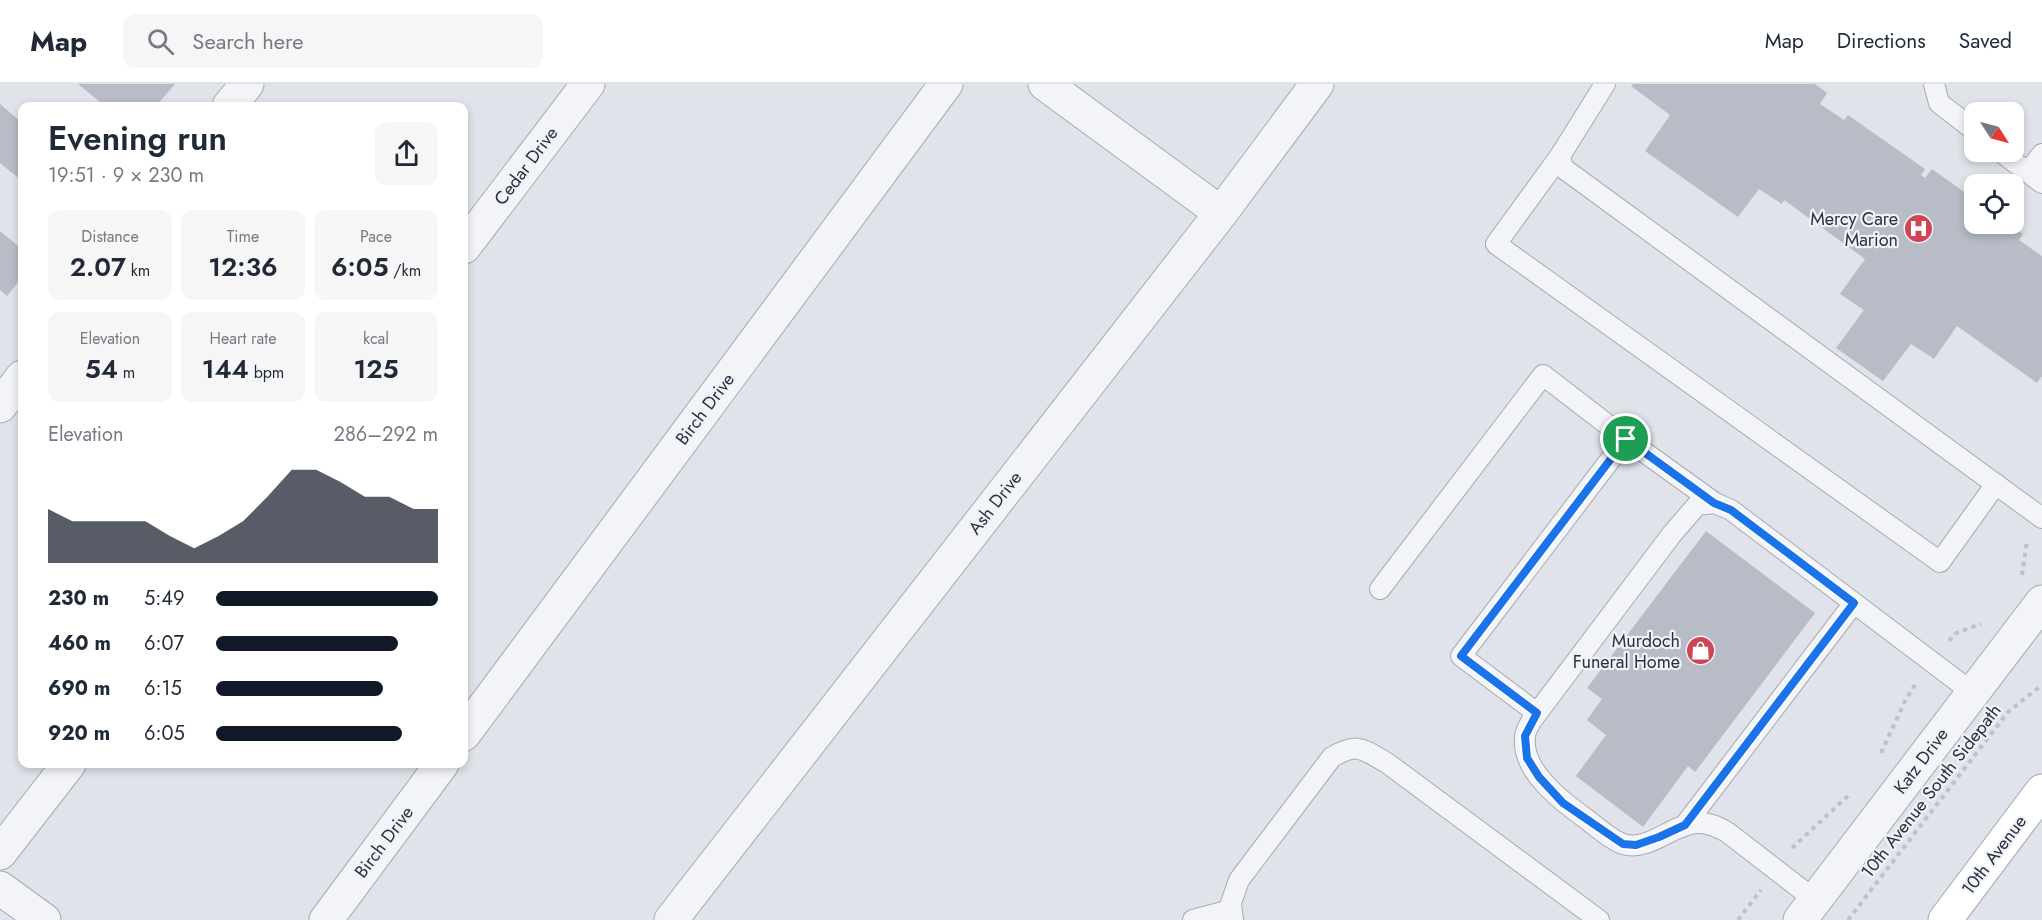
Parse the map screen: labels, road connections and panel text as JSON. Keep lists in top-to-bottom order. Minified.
{"streets":{"main road":["10th Avenue"],"street":["Cedar Drive","Birch Drive","Ash Drive","Katz Drive"],"path":["10th Avenue South Sidepath"]},"places":{"hospital":["Mercy Care Marion"],"shop":["Murdoch Funeral Home"]},"north":"bottom right","page":{"header":"Map","search":"Search here","nav":["Map","Directions","Saved"],"heading":["Evening run","19:51 · 9 × 230 m"],"stats":[["Distance","2.07 km"],["Time","12:36"],["Pace","6:05 /km"],["Elevation","54 m"],["Heart rate","144 bpm"],["kcal","125"]],"chart":["Elevation","286–292 m"],"list":[{"name":"230 m","note":"5:49"},{"name":"460 m","note":"6:07"},{"name":"690 m","note":"6:15"},{"name":"920 m","note":"6:05"}]}}
